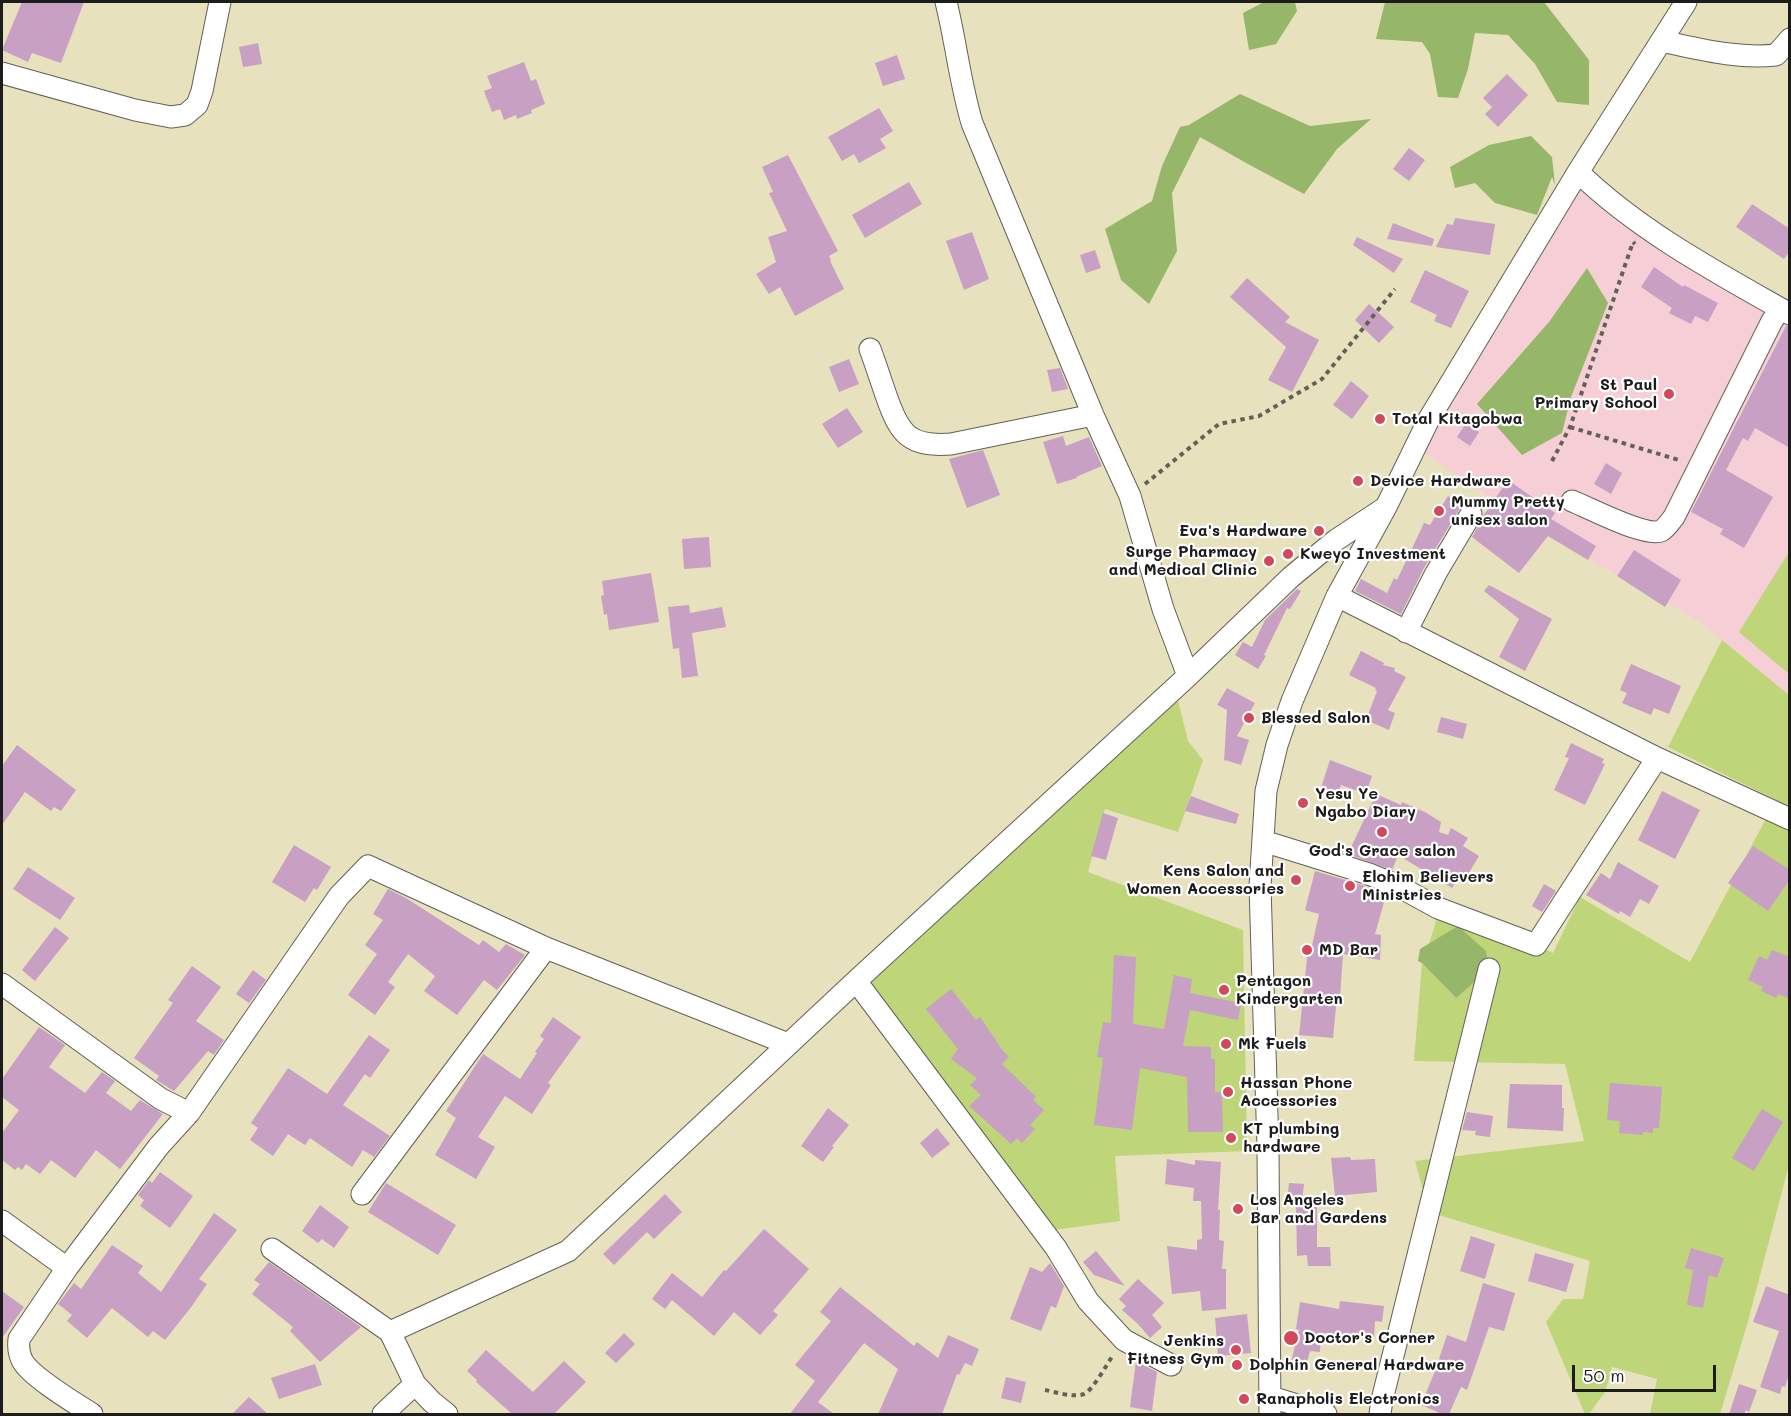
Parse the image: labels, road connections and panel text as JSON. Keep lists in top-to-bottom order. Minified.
{"places":["St Paul Primary School","Total Kitagobwa","Device Hardware","Mummy Pretty unisex salon","Eva's Hardware","Kweyo Investment","Surge Pharmacy and Medical Clinic","Blessed Salon","Yesu Ye Ngabo Diary","God's Grace salon","Kens Salon and Women Accessories","Elohim Believers Ministries","MD Bar","Pentagon Kindergarten","Mk Fuels","Hassan Phone Accessories","KT plumbing hardware","Los Angeles Bar and Gardens","Doctor's Corner","Jenkins Fitness Gym","Dolphin General Hardware","Ranapholis Electronics"],"scale_bar":"50 m"}
